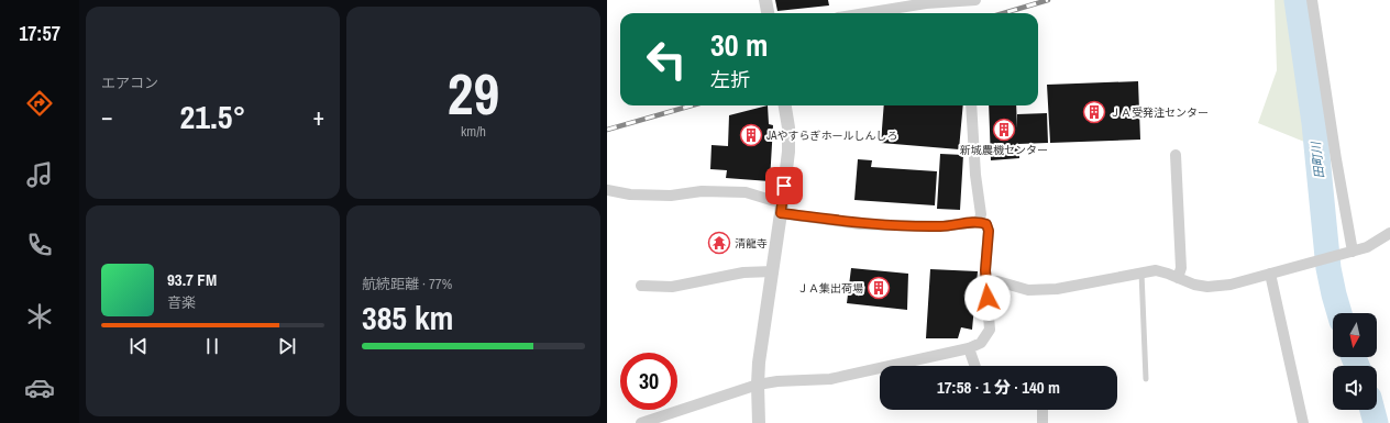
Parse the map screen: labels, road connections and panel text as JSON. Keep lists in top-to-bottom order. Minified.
{"water":["田町川"],"places":{"building":["ＪＡ受発注センター","新城農機センター","JAやすらぎホールしんしろ","ＪＡ集出荷場"],"temple":["清龍寺"]},"north":"bottom","page":{"tabs":"17:57","tile":["エアコン",["29","km/h"],["航続距離 · 77%","385 km"]],"turn":["30 m","左折"],"heat":["−","21.5°","+"],"song":["93.7 FM","音楽"],"limit":"30","trip":"17:58 · 1 分 · 140 m"}}
